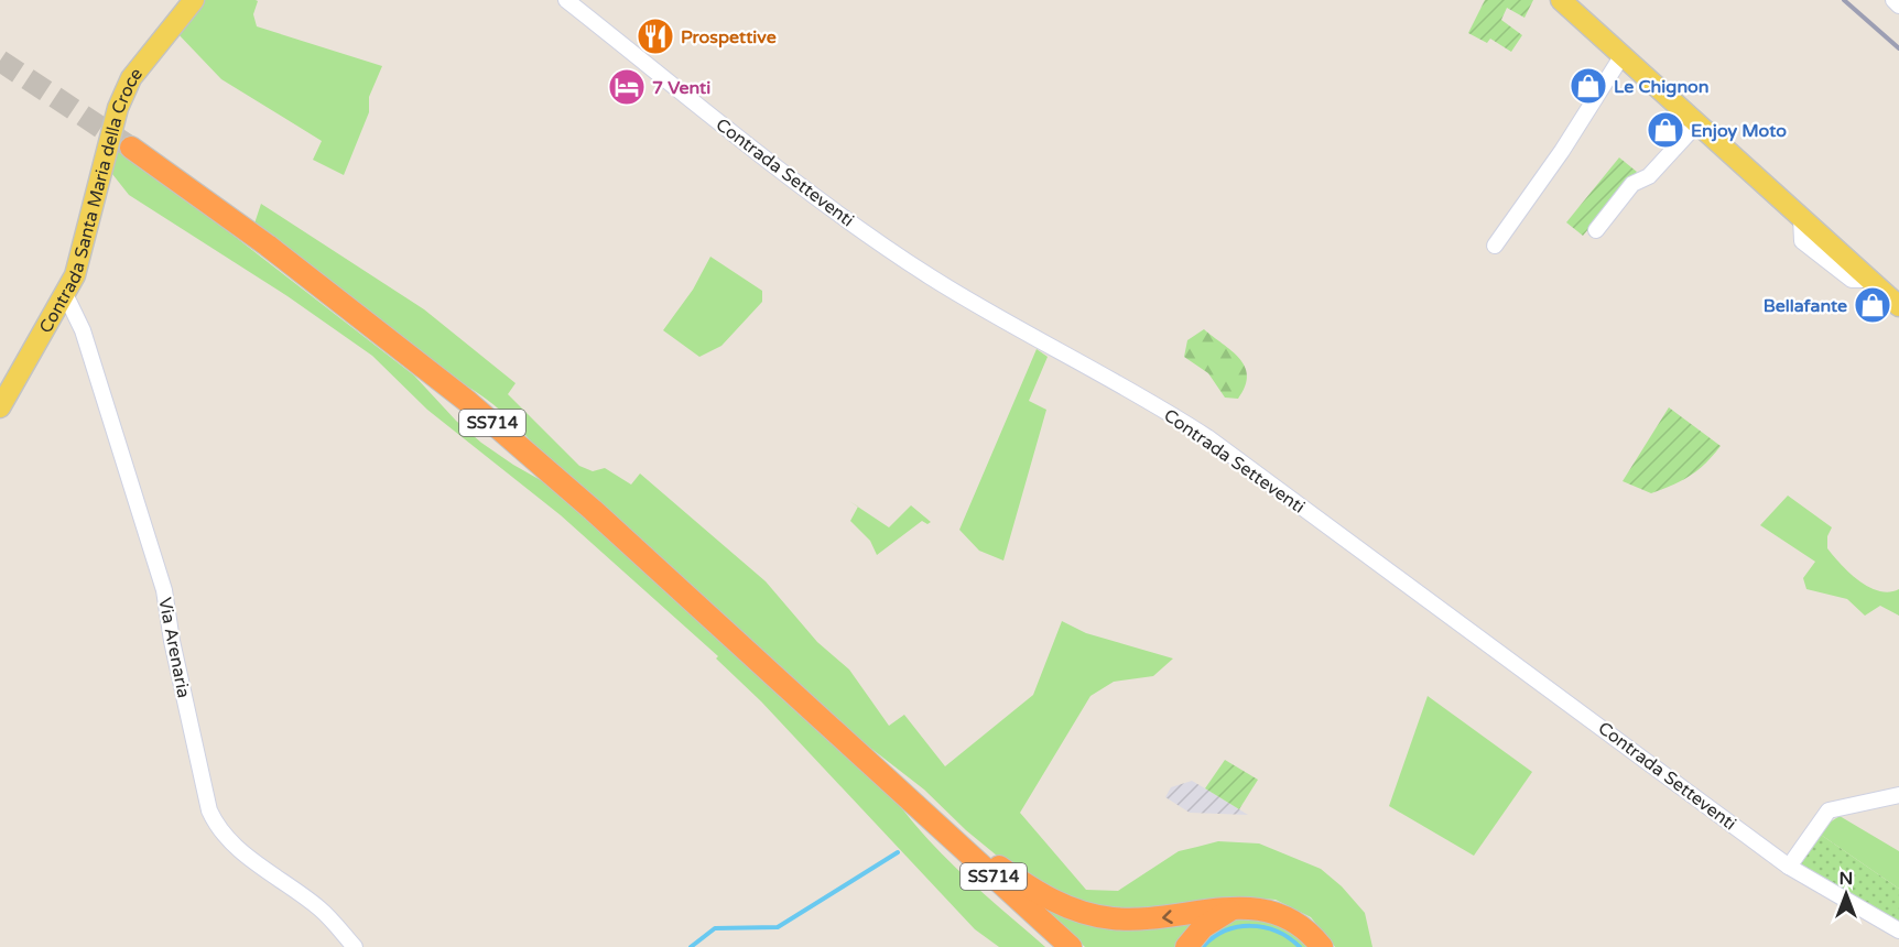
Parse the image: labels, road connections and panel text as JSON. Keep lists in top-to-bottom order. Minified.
{"streets":{"highway":["SS714"],"main road":["Contrada Santa Maria della Croce"],"street":["Contrada Setteventi","Via Arenaria"]},"crossings":[["Contrada Santa Maria della Croce","Via Arenaria"]],"places":{"restaurant":["Prospettive"],"shop":["Le Chignon","Enjoy Moto","Bellafante"],"hotel":["7 Venti"]},"north":"top"}
